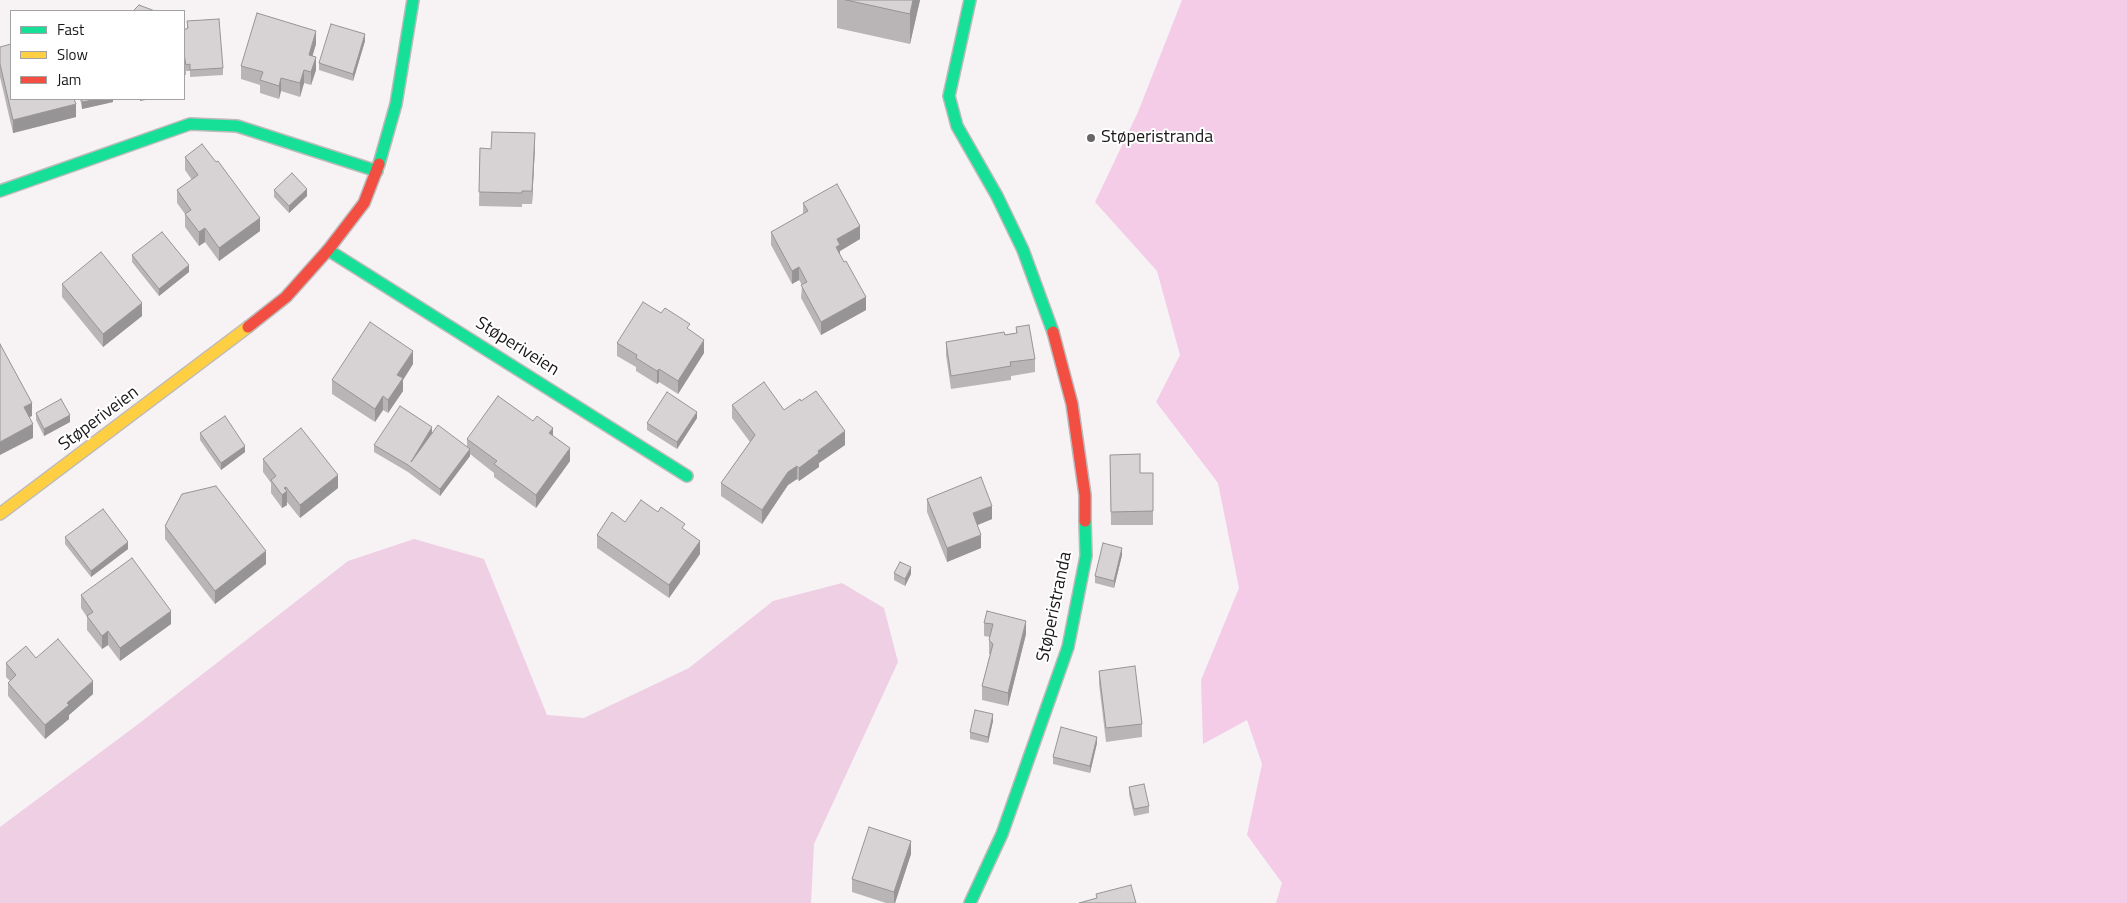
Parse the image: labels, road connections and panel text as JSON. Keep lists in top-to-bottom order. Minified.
{"streets":{"street":["Støperiveien","Støperistranda"]},"places":["Støperistranda"],"legend":["Fast","Slow","Jam"]}
